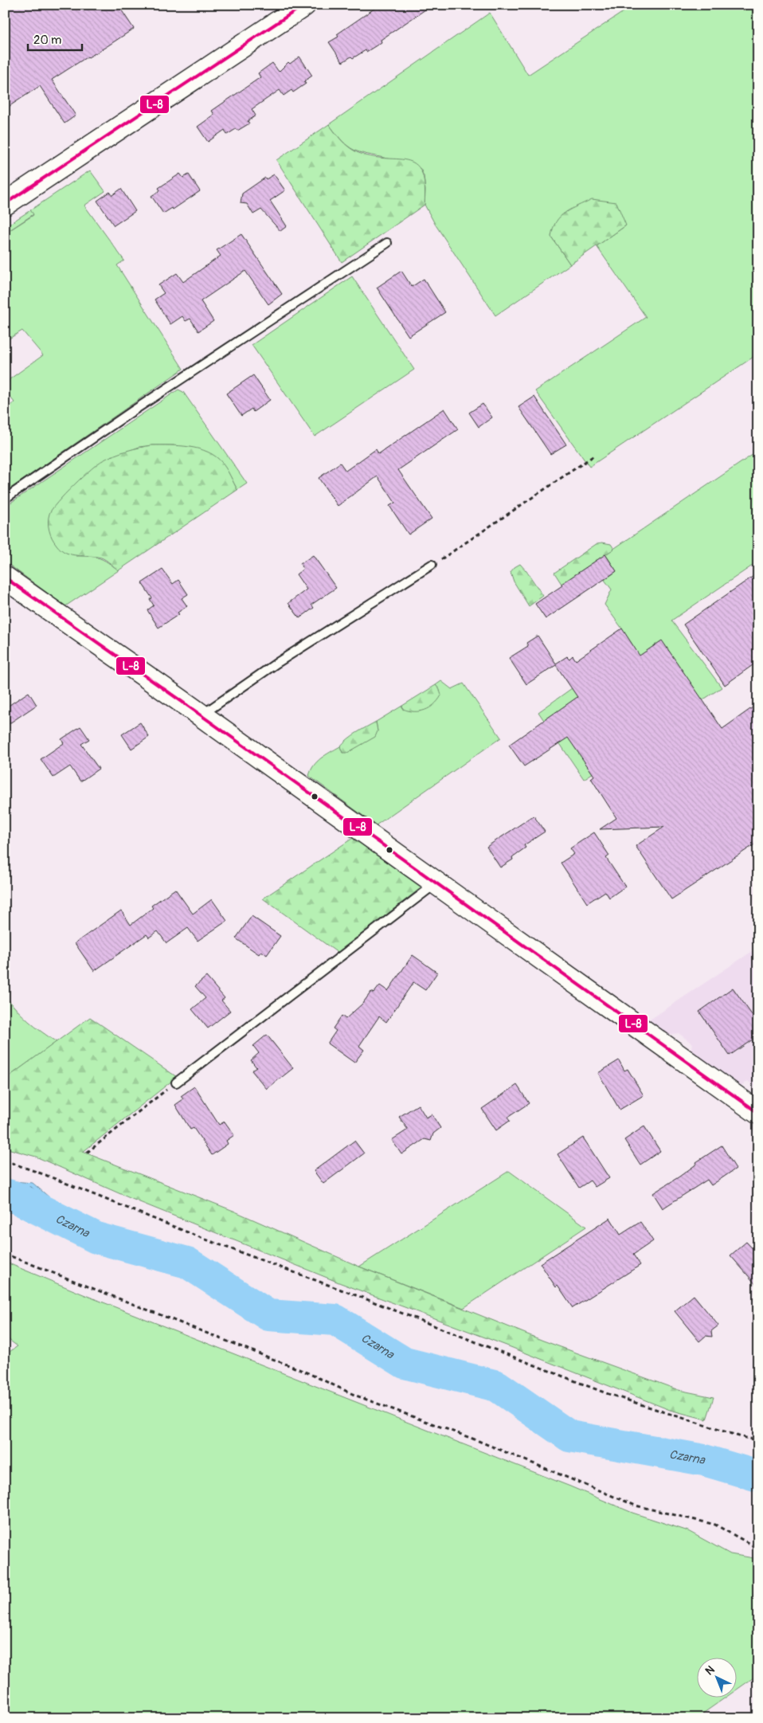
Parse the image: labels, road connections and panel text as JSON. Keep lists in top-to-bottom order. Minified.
{"water":["Czarna"],"lines":["transit line L-8"],"scale_bar":"20 m","north":"top left"}
